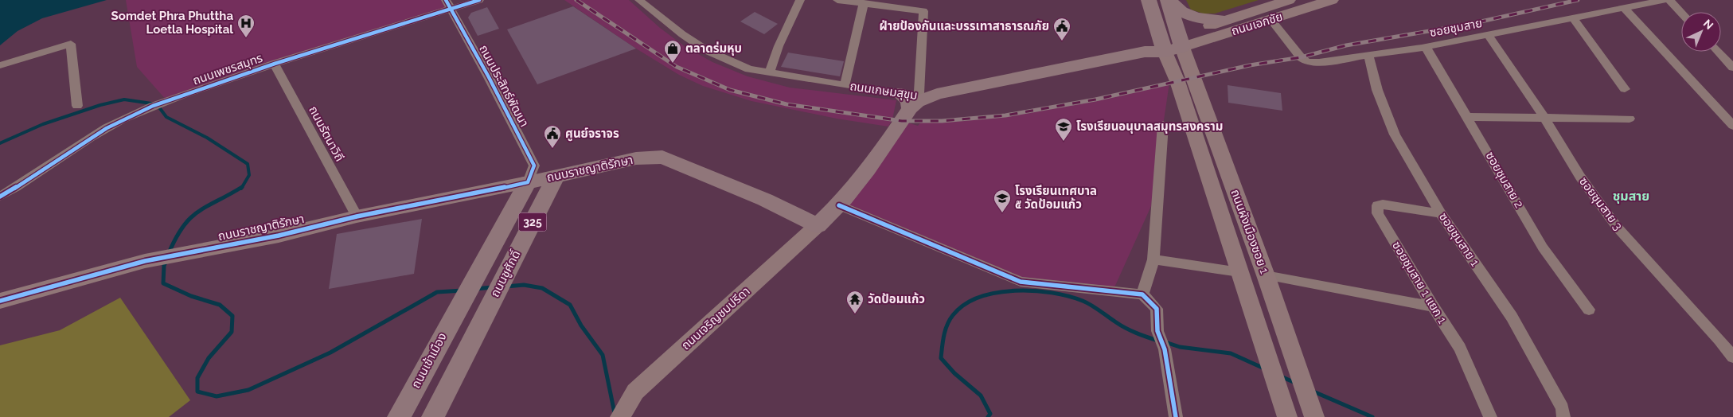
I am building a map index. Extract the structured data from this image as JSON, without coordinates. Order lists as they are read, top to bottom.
{
  "streets": {
    "main road": [
      "ถนนเอกชัย",
      "ถนนเกษมสุขุม",
      "ถนนราชญาติรักษา",
      "325",
      "ถนนผังเมืองซอย 1",
      "ถนนชูศักดิ์",
      "ถนนเจริญชมปรีดา",
      "ถนนเข้าเมือง"
    ],
    "street": [
      "ซอยชุมสาย",
      "ถนนเพชรสมุทร",
      "ถนนประสิทธ์พัฒนา",
      "ถนนรัตนาวิถี",
      "ซอยชุมสาย 2",
      "ซอยชุมสาย 3",
      "ซอยชุมสาย 1",
      "ซอยชุมสาย 1 แยก 1"
    ]
  },
  "crossings": [
    ["ถนนเอกชัย", "ซอยชุมสาย"],
    ["ถนนเอกชัย", "ถนนเกษมสุขุม"],
    ["ถนนเอกชัย", "ถนนผังเมืองซอย 1"],
    ["ซอยชุมสาย", "ซอยชุมสาย 2"],
    ["ซอยชุมสาย", "ซอยชุมสาย 3"],
    ["ซอยชุมสาย", "ซอยชุมสาย 1"],
    ["ถนนเพชรสมุทร", "ถนนประสิทธ์พัฒนา"],
    ["ถนนเพชรสมุทร", "ถนนรัตนาวิถี"],
    ["ถนนประสิทธ์พัฒนา", "ถนนราชญาติรักษา"],
    ["ถนนประสิทธ์พัฒนา", "ถนนชูศักดิ์"],
    ["ถนนเกษมสุขุม", "ถนนผังเมืองซอย 1"],
    ["ถนนรัตนาวิถี", "ถนนราชญาติรักษา"],
    ["ถนนราชญาติรักษา", "ถนนชูศักดิ์"],
    ["ถนนราชญาติรักษา", "ถนนเจริญชมปรีดา"],
    ["ซอยชุมสาย 1", "ซอยชุมสาย 1 แยก 1"],
    ["ถนนชูศักดิ์", "ถนนเข้าเมือง"]
  ],
  "districts": ["ชุมสาย"],
  "places": {
    "hospital": ["Somdet Phra Phuttha Loetla Hospital"],
    "public building": ["ฝ่ายป้องกันและบรรเทาสาธารณภัย", "ศูนย์จราจร"],
    "shop": ["ตลาดร่มหุบ"],
    "school or university": ["โรงเรียนอนุบาลสมุทรสงคราม", "โรงเรียนเทศบาล ๕ วัดป้อมแก้ว"],
    "temple": ["วัดป้อมแก้ว"]
  },
  "north": "top right"
}
